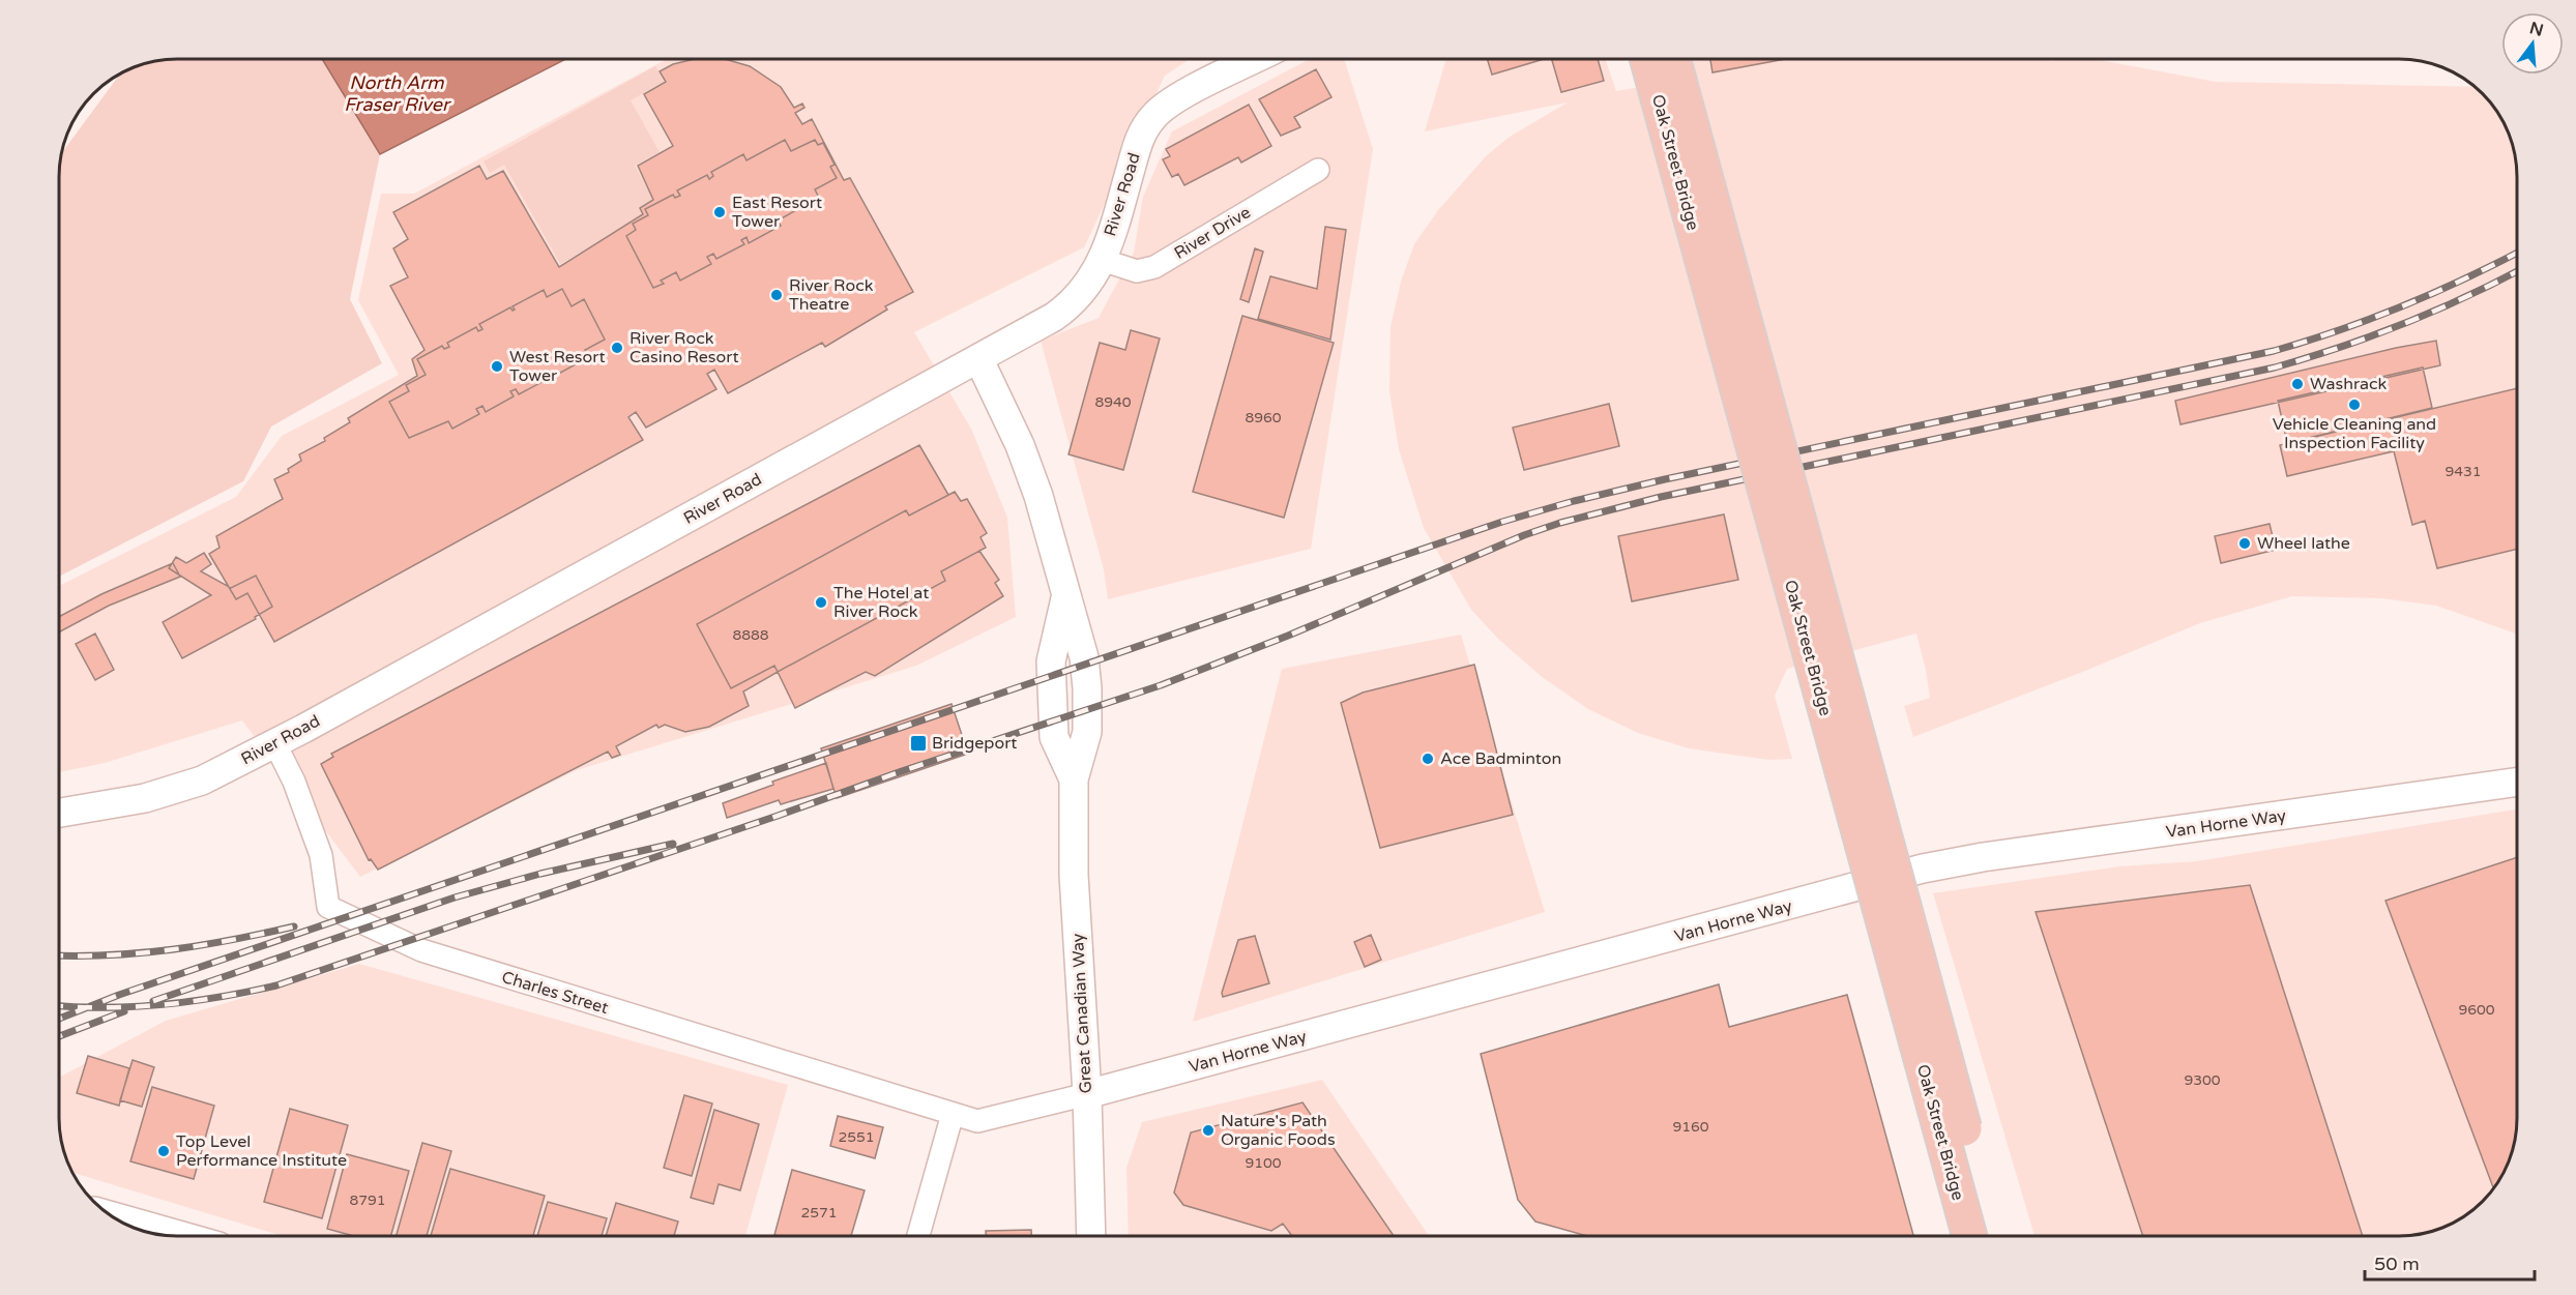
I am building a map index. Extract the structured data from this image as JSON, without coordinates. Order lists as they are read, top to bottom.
{
  "streets": {
    "highway": ["Oak Street Bridge"],
    "street": [
      "River Road",
      "River Drive",
      "Van Horne Way",
      "Charles Street",
      "Great Canadian Way"
    ]
  },
  "crossings": [
    ["River Road", "River Drive"],
    ["River Road", "Charles Street"],
    ["River Road", "Great Canadian Way"],
    ["Van Horne Way", "Charles Street"],
    ["Van Horne Way", "Great Canadian Way"]
  ],
  "water": ["North Arm Fraser River"],
  "places": {
    "other": [
      "East Resort Tower",
      "River Rock Theatre",
      "River Rock Casino Resort",
      "West Resort Tower",
      "Washrack",
      "Vehicle Cleaning and Inspection Facility",
      "Wheel lathe",
      "The Hotel at River Rock",
      "Ace Badminton",
      "Nature's Path Organic Foods",
      "Top Level Performance Institute"
    ],
    "transit": ["Bridgeport"]
  },
  "house_numbers": [
    "8940",
    "8960",
    "9431",
    "8888",
    "9600",
    "9300",
    "9160",
    "2551",
    "9100",
    "8791",
    "2571"
  ],
  "scale_bar": "50 m",
  "north": "top"
}
